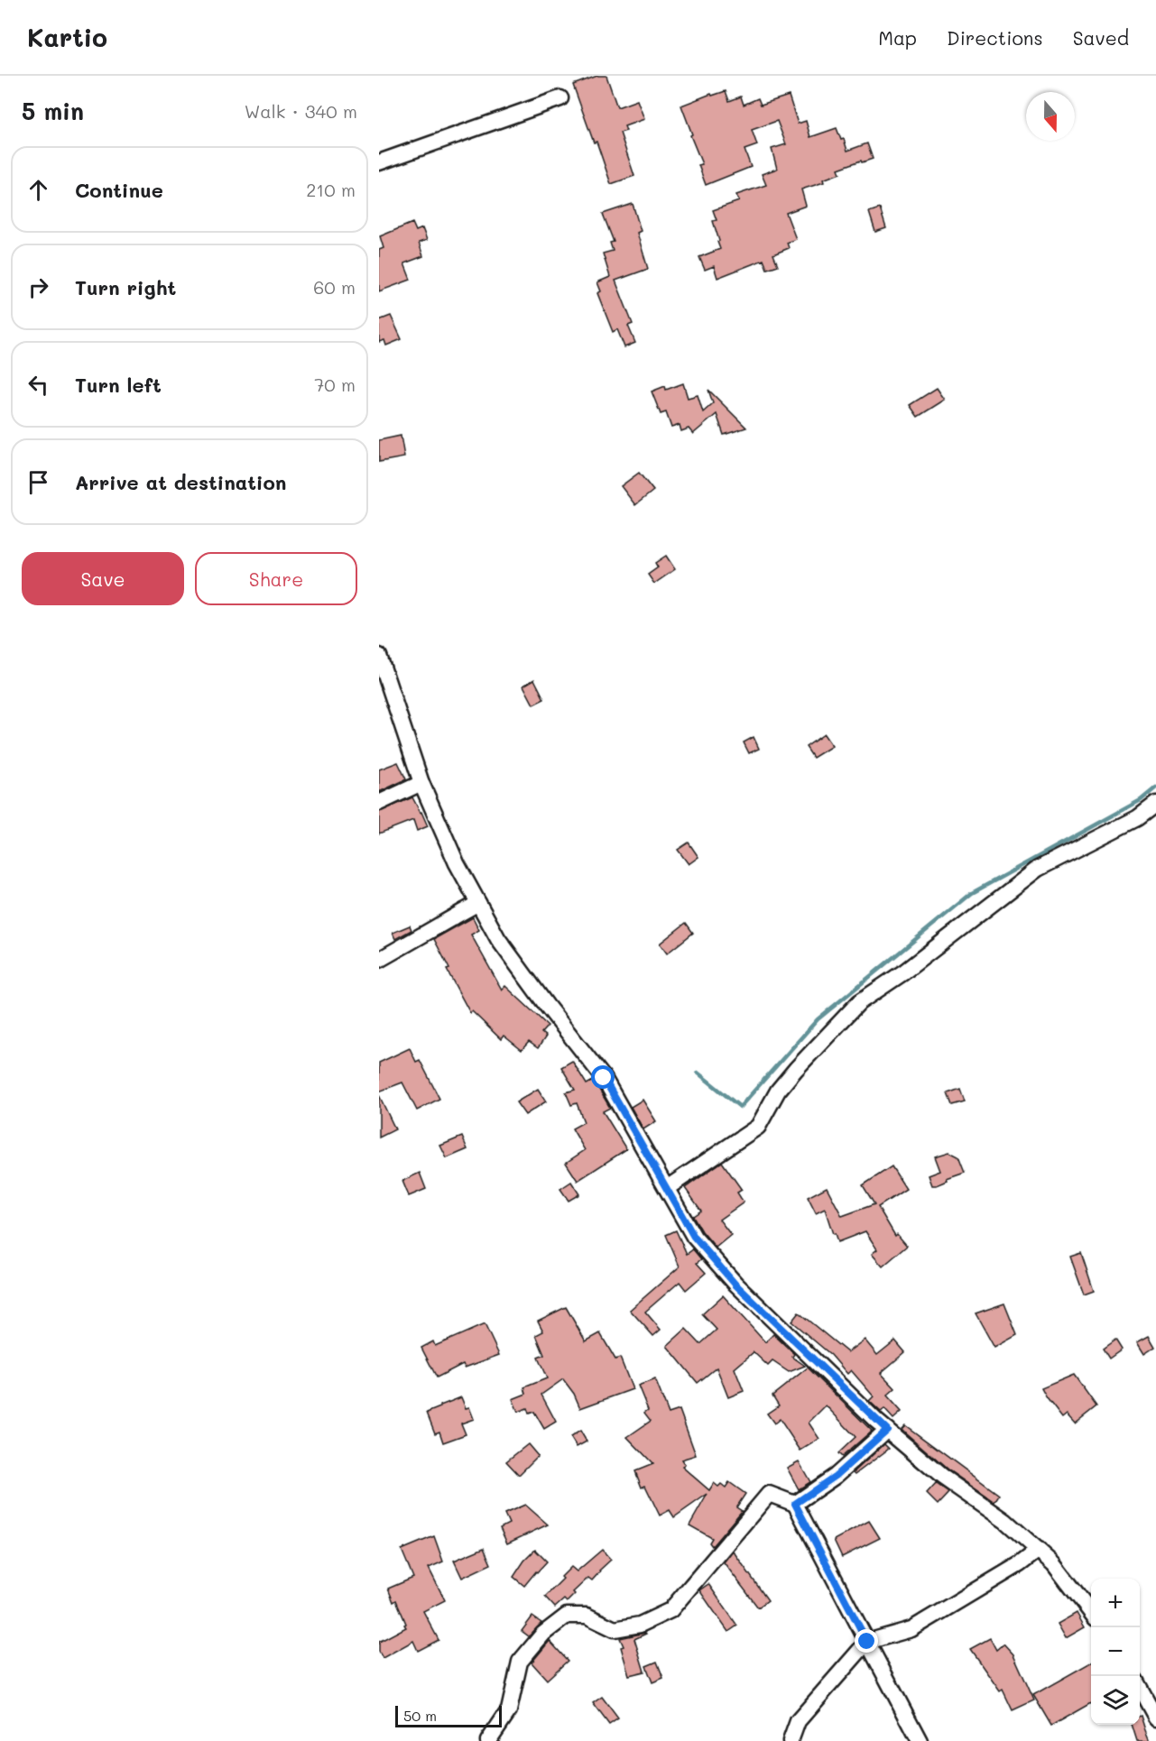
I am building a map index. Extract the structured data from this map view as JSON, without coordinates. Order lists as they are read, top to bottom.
{
  "scale_bar": "50 m",
  "north": "bottom",
  "page": {
    "header": "Kartio",
    "nav": ["Map", "Directions", "Saved"],
    "heading": ["5 min", "Walk · 340 m"],
    "list": [
      ["Continue", "210 m"],
      ["Turn right", "60 m"],
      ["Turn left", "70 m"],
      "Arrive at destination"
    ],
    "buttons": ["Save", "Share"],
    "map_buttons": ["+", "−"],
    "scale": "50 m"
  }
}
